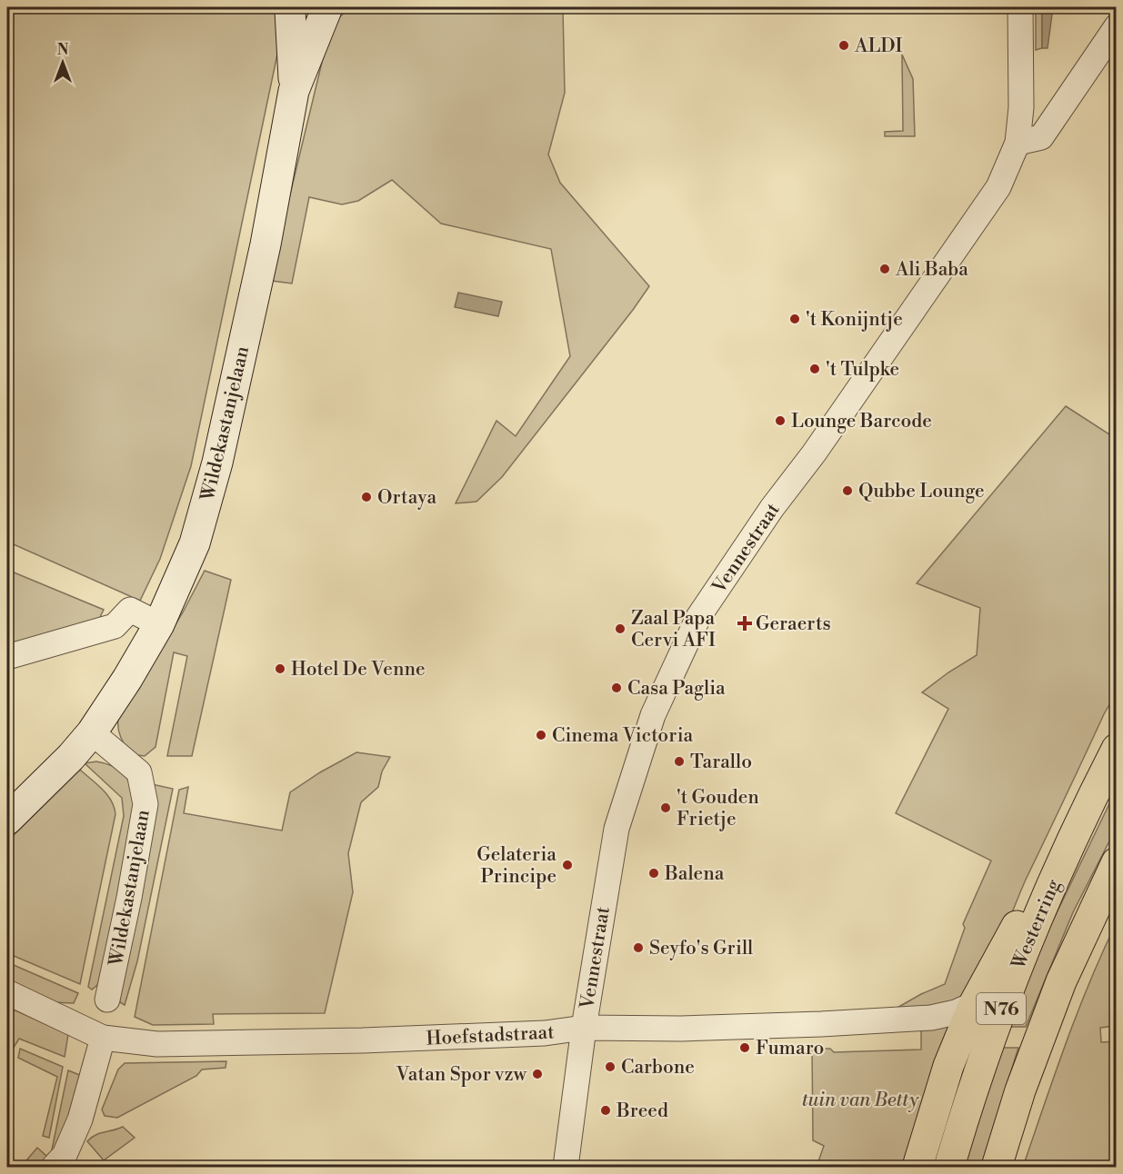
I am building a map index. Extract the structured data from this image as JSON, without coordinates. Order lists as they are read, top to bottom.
{
  "streets": {
    "highway": ["Westerring", "N76"],
    "street": ["Wildekastanjelaan", "Vennestraat", "Hoefstadstraat"]
  },
  "crossings": [
    ["Vennestraat", "Hoefstadstraat"]
  ],
  "parks": ["tuin van Betty"],
  "places": {
    "other": [
      "ALDI",
      "Ali Baba",
      "'t Konijntje",
      "'t Tulpke",
      "Lounge Barcode",
      "Qubbe Lounge",
      "Ortaya",
      "Zaal Papa Cervi AFI",
      "Hotel De Venne",
      "Casa Paglia",
      "Cinema Victoria",
      "Tarallo",
      "'t Gouden Frietje",
      "Gelateria Principe",
      "Balena",
      "Seyfo's Grill",
      "Fumaro",
      "Carbone",
      "Vatan Spor vzw",
      "Breed"
    ],
    "health": ["Geraerts"]
  },
  "north": "top"
}
